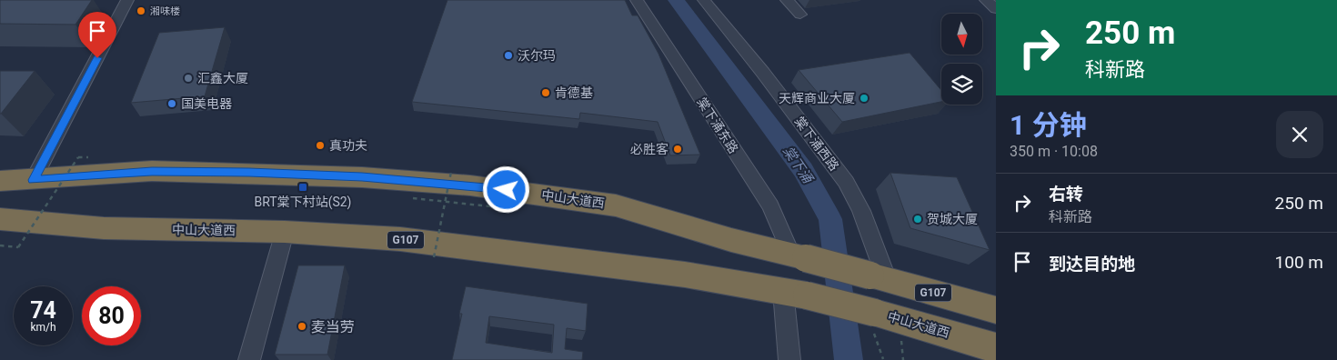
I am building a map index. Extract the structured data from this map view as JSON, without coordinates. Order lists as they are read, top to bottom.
{
  "streets": {
    "highway": ["中山大道西", "G107"],
    "street": ["棠下涌东路", "棠下涌西路"]
  },
  "crossings": [
    ["棠下涌东路", "中山大道西"],
    ["棠下涌西路", "中山大道西"]
  ],
  "water": ["棠下涌"],
  "places": {
    "other": [
      "湘味楼",
      "沃尔玛",
      "汇鑫大厦",
      "肯德基",
      "天辉商业大厦",
      "国美电器",
      "真功夫",
      "必胜客",
      "贺城大厦",
      "麦当劳"
    ],
    "transit": ["BRT棠下村站(S2)"]
  },
  "north": "bottom",
  "page": {
    "turn": ["250 m", "科新路"],
    "heading": ["1 分钟", "350 m · 10:08"],
    "list": [
      {
        "name": "右转",
        "note": "科新路",
        "value": "250 m"
      },
      {
        "name": "到达目的地",
        "value": "100 m"
      }
    ],
    "speed": "74 km/h",
    "limit": "80"
  }
}
